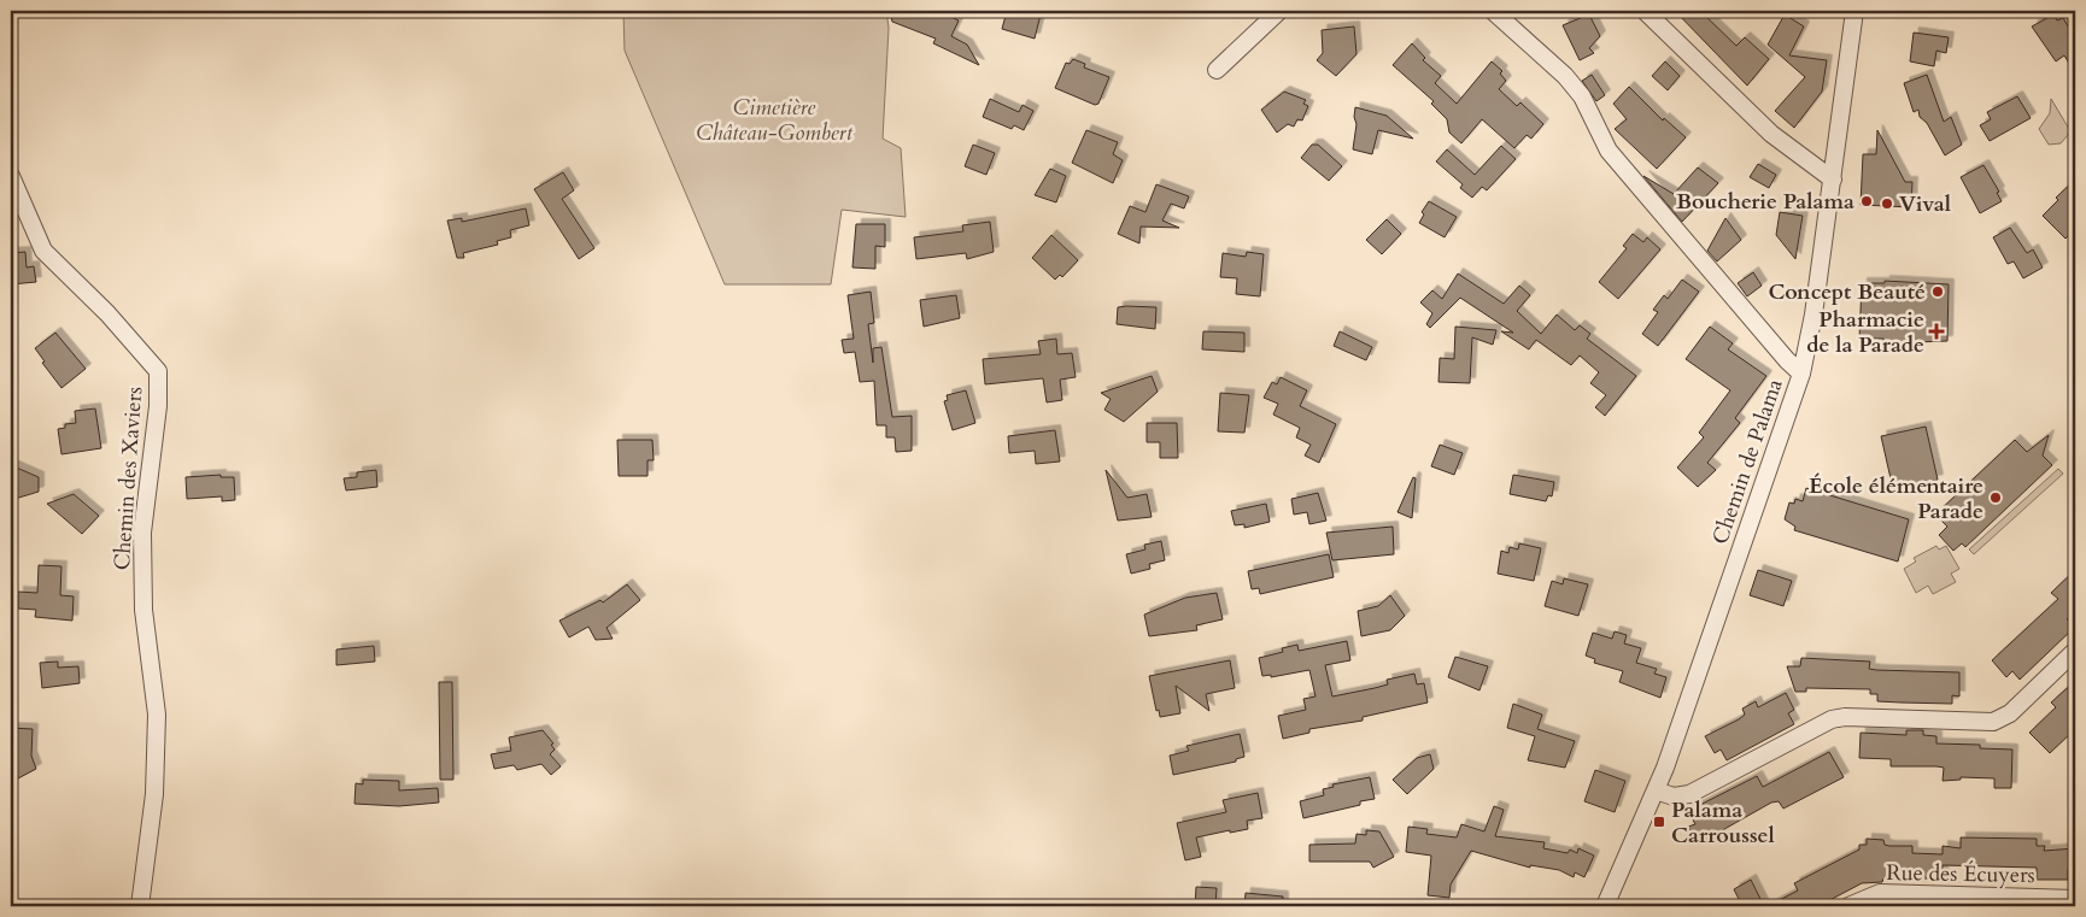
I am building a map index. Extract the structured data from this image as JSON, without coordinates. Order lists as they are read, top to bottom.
{
  "streets": {
    "street": ["Chemin de Palama", "Chemin des Xaviers", "Rue des Écuyers"]
  },
  "parks": ["Cimetière Château-Gombert"],
  "places": {
    "other": [
      "Boucherie Palama",
      "Vival",
      "Concept Beauté",
      "École élémentaire Parade"
    ],
    "health": ["Pharmacie de la Parade"],
    "transit": ["Palama Carroussel"]
  }
}
